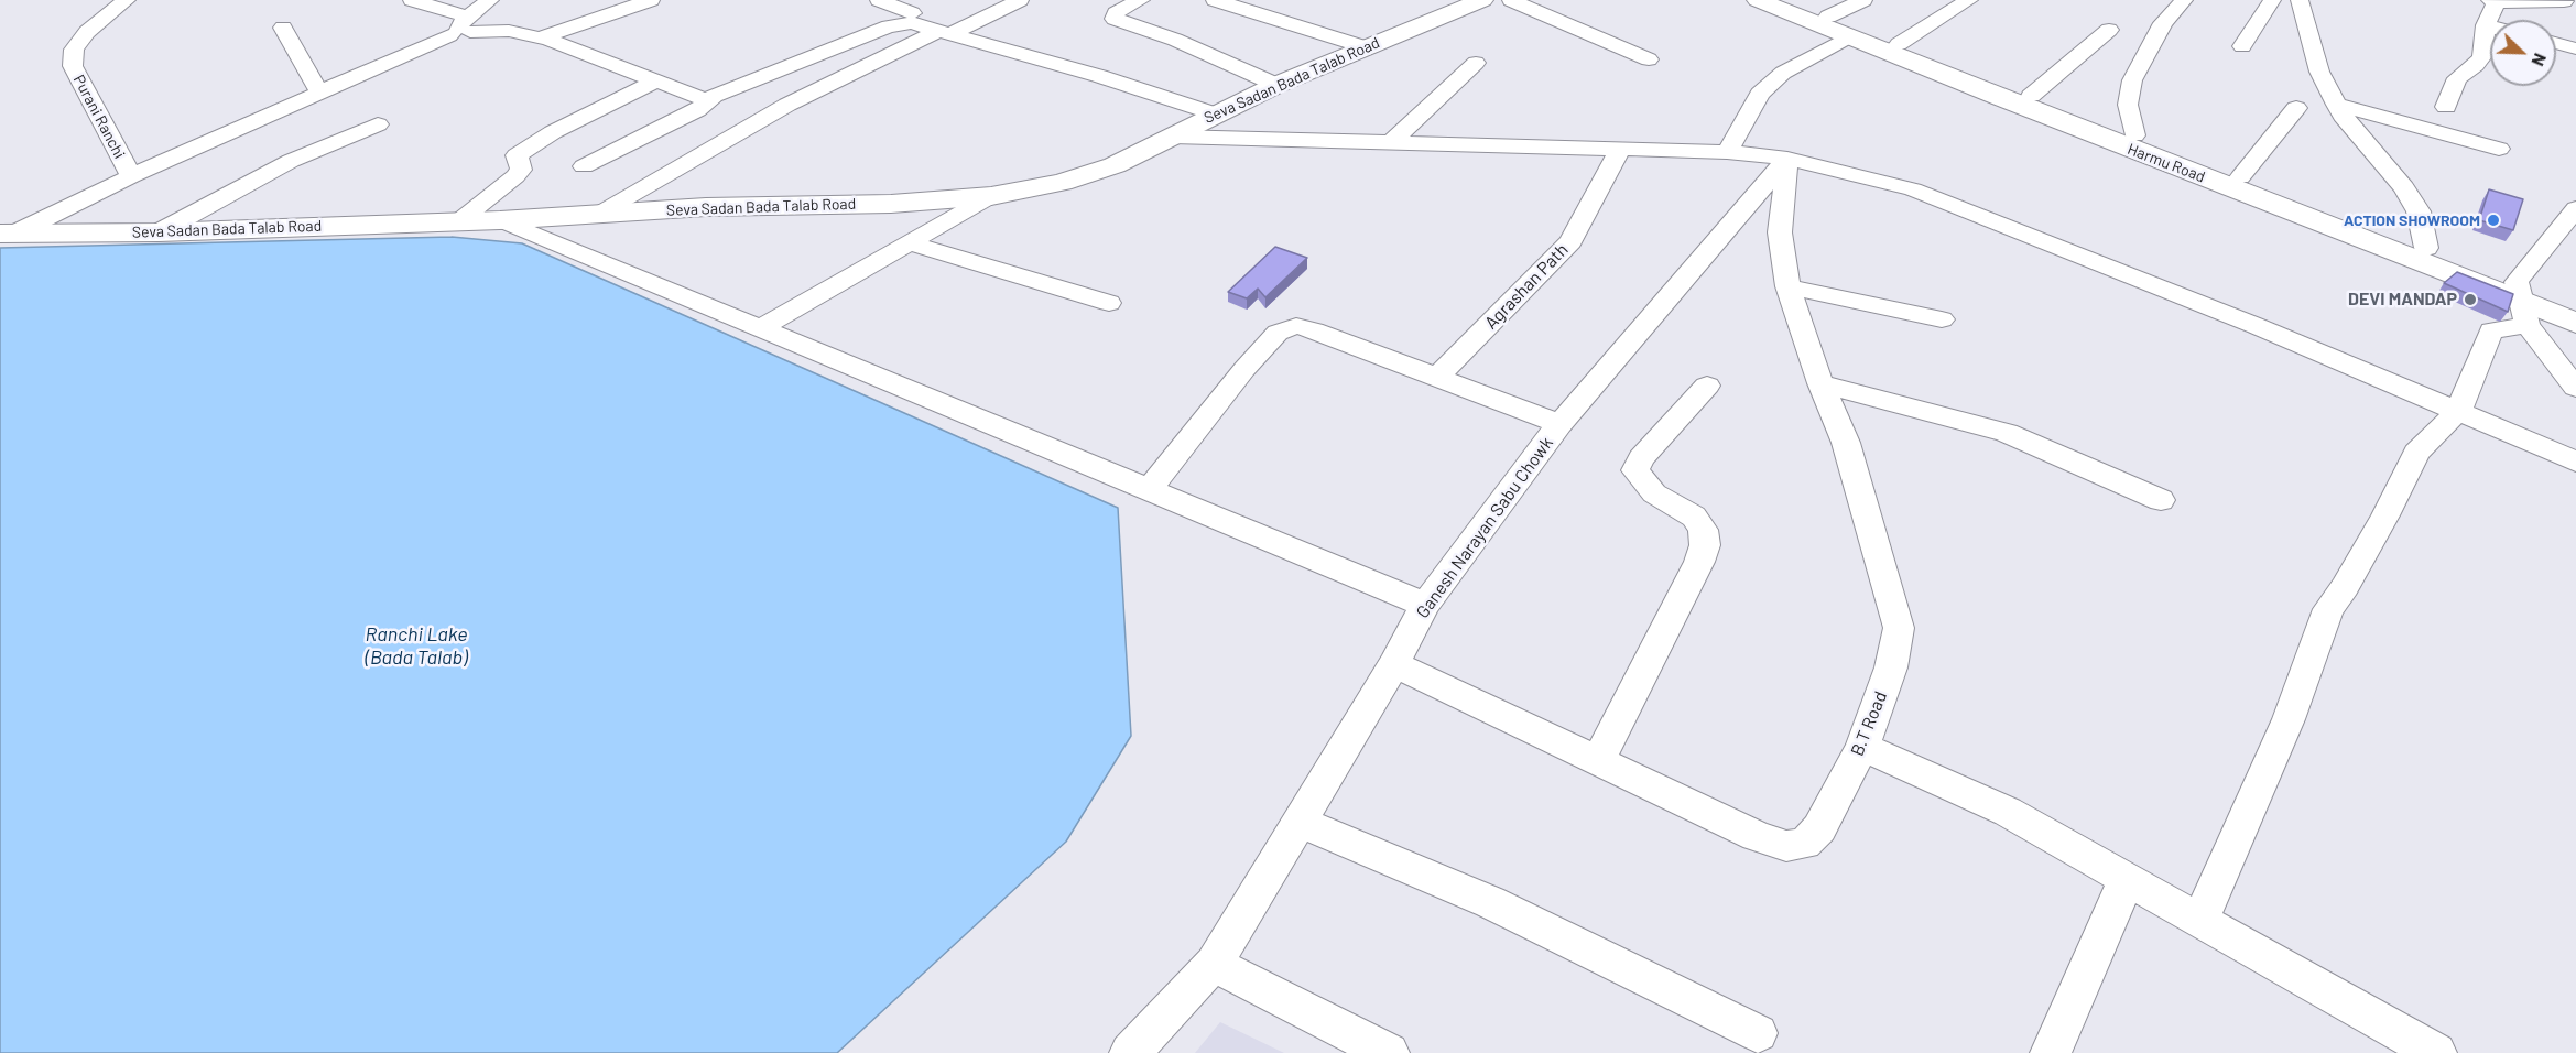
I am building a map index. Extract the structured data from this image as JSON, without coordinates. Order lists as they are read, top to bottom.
{
  "streets": {
    "main road": ["Seva Sadan Bada Talab Road", "Harmu Road"],
    "street": [
      "Purani Ranchi",
      "Agrashan Path",
      "Ganesh Narayan Sabu Chowk",
      "B.T Road"
    ]
  },
  "crossings": [
    ["Ganesh Narayan Sabu Chowk", "B.T Road"]
  ],
  "water": ["Ranchi Lake (Bada Talab)"],
  "places": ["ACTION SHOWROOM", "DEVI MANDAP"],
  "north": "bottom right"
}
